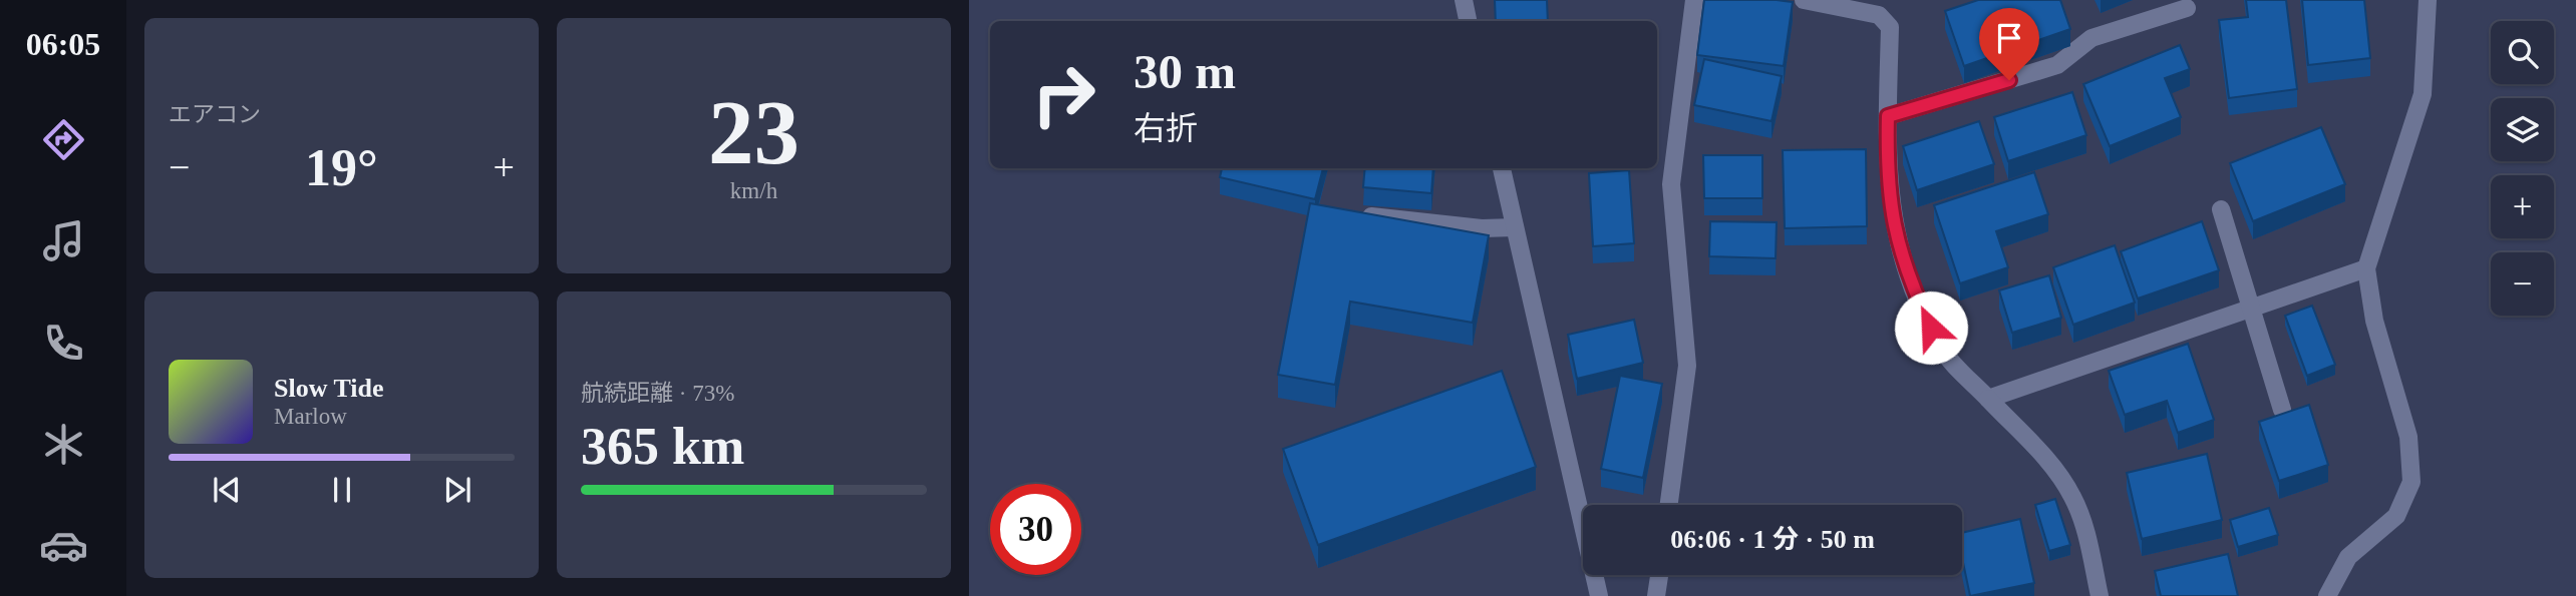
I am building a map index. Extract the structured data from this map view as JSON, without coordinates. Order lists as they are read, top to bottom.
{
  "page": {
    "tabs": "06:05",
    "tile": [
      "エアコン",
      ["23", "km/h"],
      ["航続距離 · 73%", "365 km"]
    ],
    "map_buttons": ["+", "−"],
    "turn": ["30 m", "右折"],
    "heat": ["−", "19°", "+"],
    "song": ["Slow Tide", "Marlow"],
    "limit": "30",
    "trip": "06:06 · 1 分 · 50 m"
  }
}
